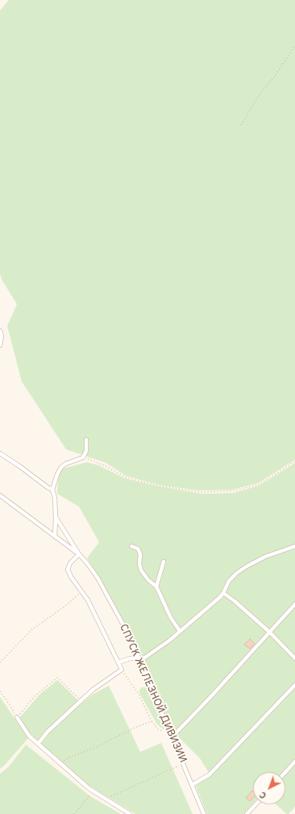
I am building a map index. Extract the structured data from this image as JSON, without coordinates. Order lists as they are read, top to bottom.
{
  "streets": {
    "lane": ["СПУСК ЖЕЛЕЗНОЙ ДИВИЗИИ"]
  },
  "north": "bottom left"
}
